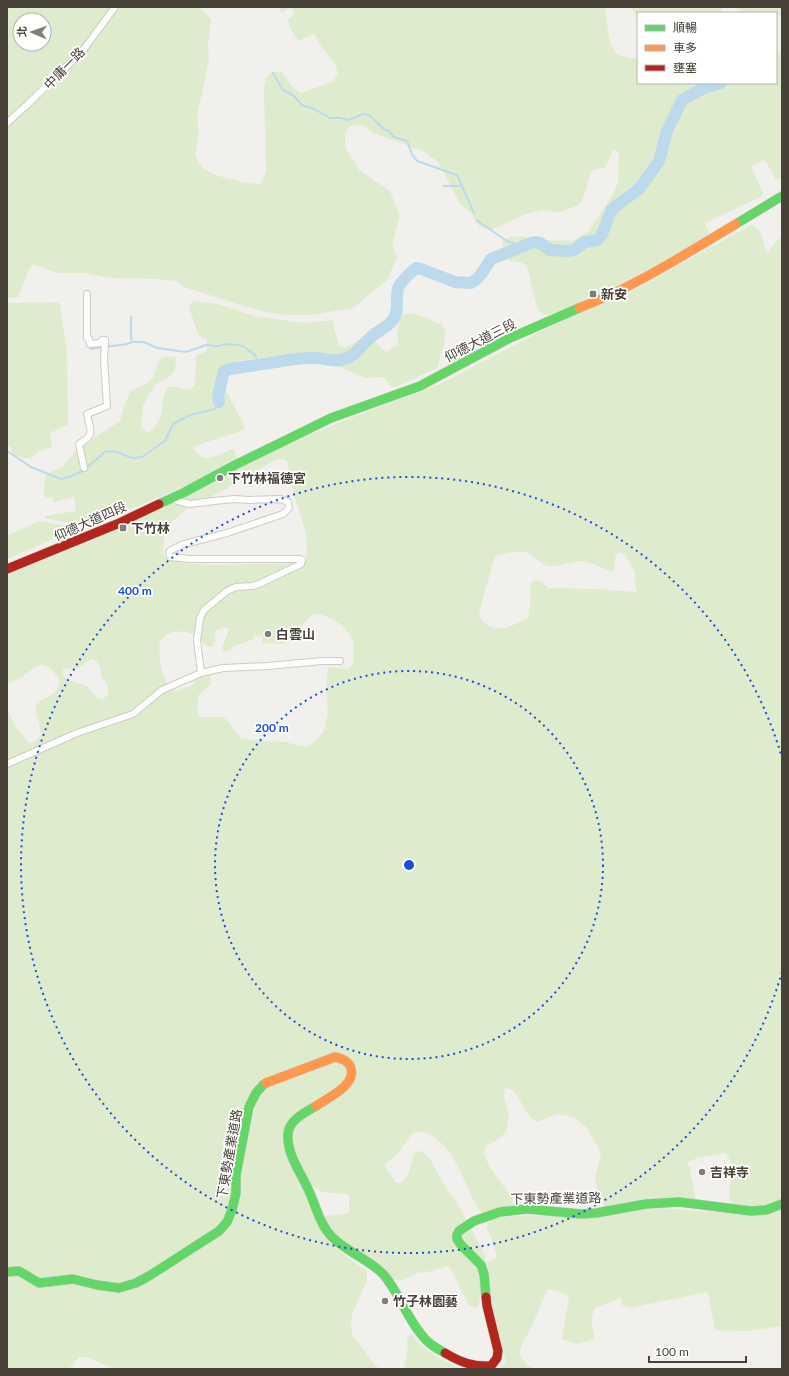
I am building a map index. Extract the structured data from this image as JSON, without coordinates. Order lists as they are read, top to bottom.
{
  "streets": {
    "street": [
      "中庸一路",
      "仰德大道三段",
      "仰德大道四段",
      "下東勢產業道路"
    ]
  },
  "crossings": [
    ["仰德大道三段", "仰德大道四段"]
  ],
  "places": {
    "transit": ["新安", "下竹林"],
    "other": [
      "下竹林福德宮",
      "白雲山",
      "吉祥寺",
      "竹子林園藝"
    ]
  },
  "legend": ["順暢", "車多", "壅塞"],
  "scale_bar": "100 m",
  "north": "left",
  "rings": ["400 m", "200 m"]
}
